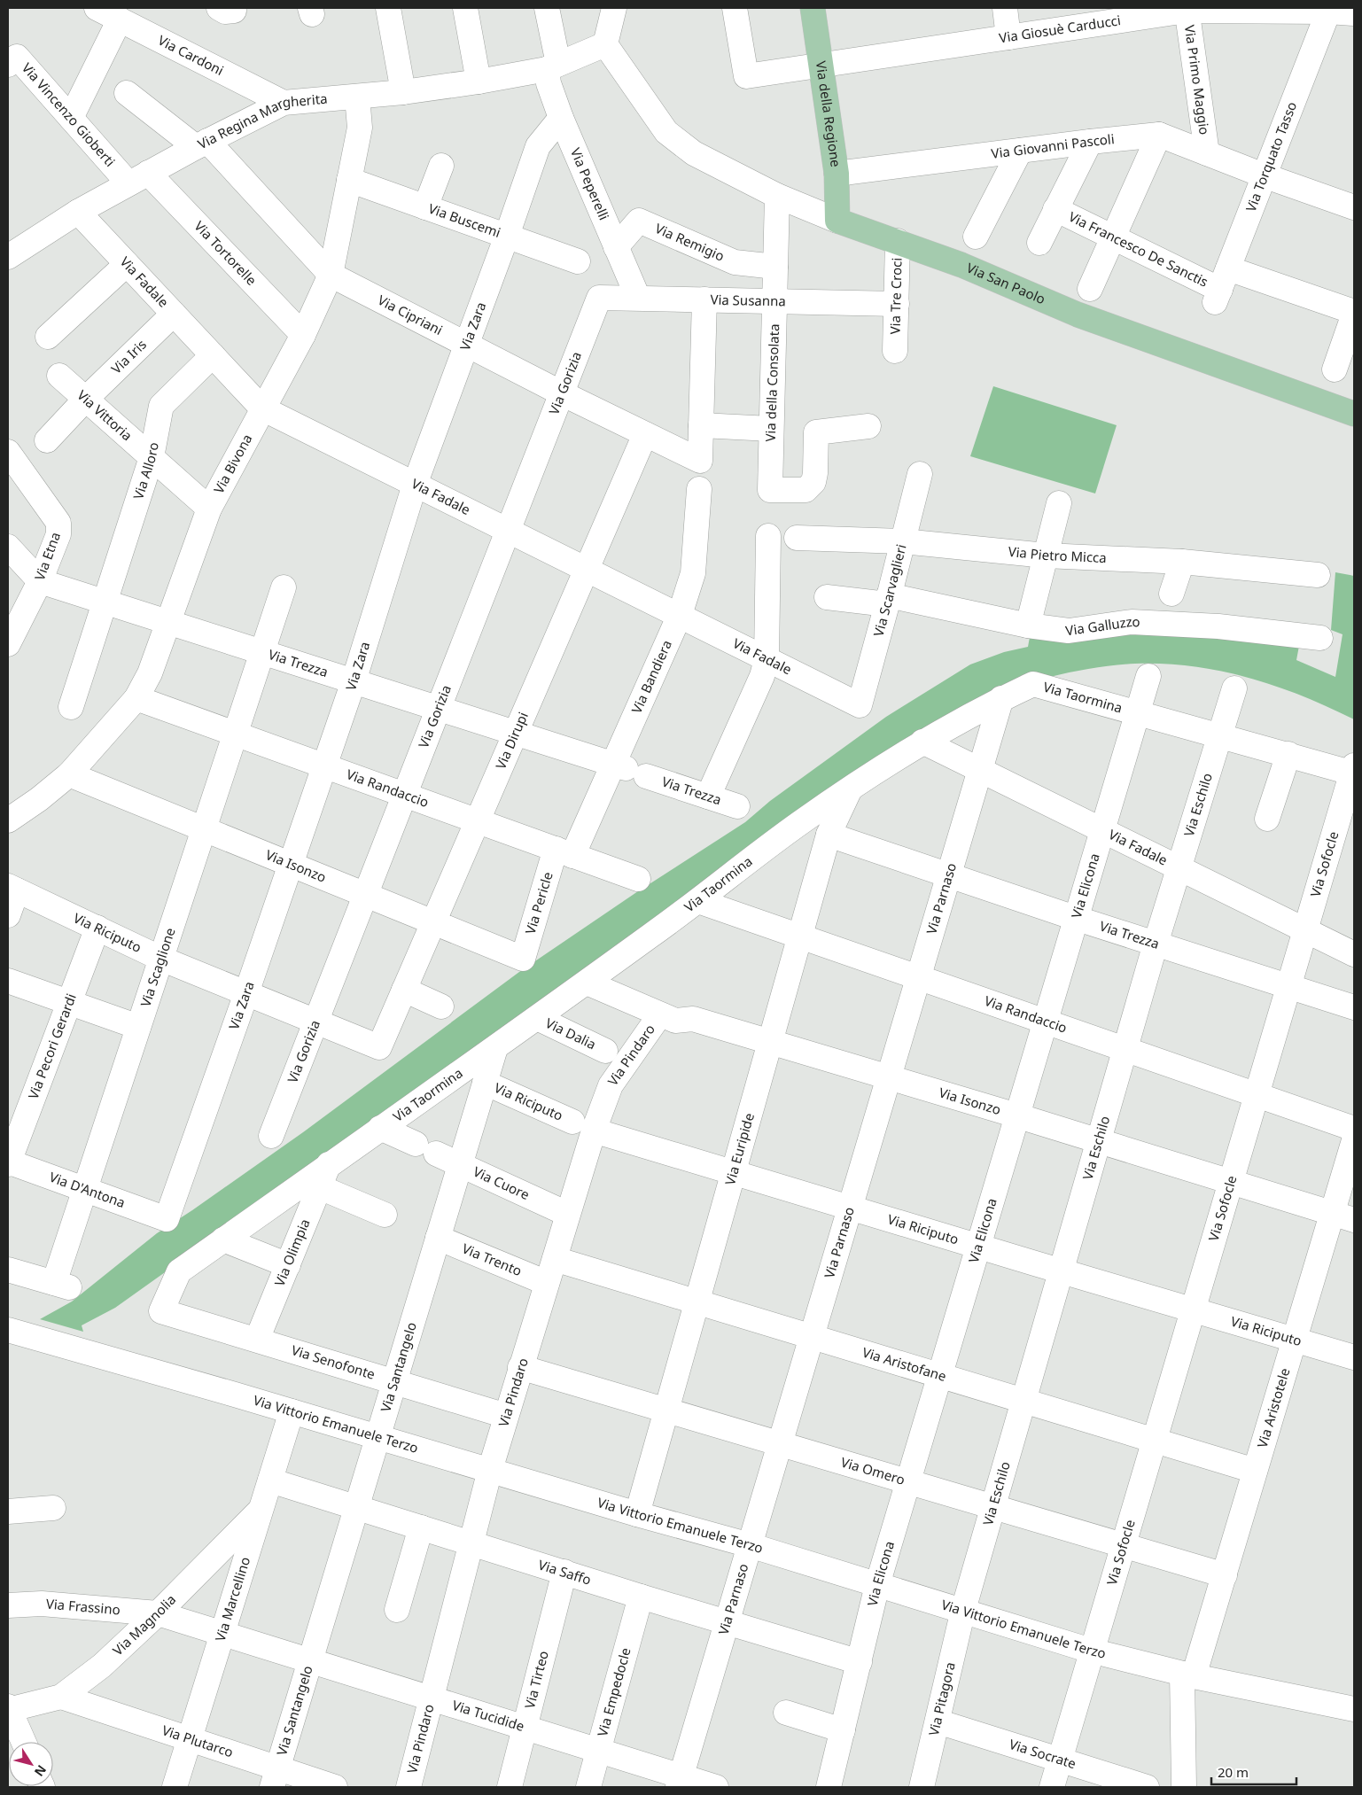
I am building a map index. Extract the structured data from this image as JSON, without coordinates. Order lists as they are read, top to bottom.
{
  "streets": {
    "main road": ["Via della Regione", "Via San Paolo"],
    "street": [
      "Via Giosuè Carducci",
      "Via Cardoni",
      "Via Primo Maggio",
      "Via Vincenzo Gioberti",
      "Via Regina Margherita",
      "Via Giovanni Pascoli",
      "Via Torquato Tasso",
      "Via Peperelli",
      "Via Buscemi",
      "Via Remigio",
      "Via Francesco De Sanctis",
      "Via Tortorelle",
      "Via Fadale",
      "Via Tre Croci",
      "Via Susanna",
      "Via Cipriani",
      "Via Zara",
      "Via Iris",
      "Via Gorizia",
      "Via della Consolata",
      "Via Vittoria",
      "Via Bivona",
      "Via Alloro",
      "Via Pietro Micca",
      "Via Etna",
      "Via Scarvaglieri",
      "Via Galluzzo",
      "Via Trezza",
      "Via Bandiera",
      "Via Taormina",
      "Via Dirupi",
      "Via Randaccio",
      "Via Eschilo",
      "Via Sofocle",
      "Via Isonzo",
      "Via Elicona",
      "Via Parnaso",
      "Via Pericle",
      "Via Riciputo",
      "Via Scaglione",
      "Via Dalia",
      "Via Pecori Gerardi",
      "Via Pindaro",
      "Via Euripide",
      "Via Cuore",
      "Via D'Antona",
      "Via Olimpia",
      "Via Trento",
      "Via Senofonte",
      "Via Aristofane",
      "Via Santangelo",
      "Via Aristotele",
      "Via Vittorio Emanuele Terzo",
      "Via Omero",
      "Via Saffo",
      "Via Marcellino",
      "Via Frassino",
      "Via Magnolia",
      "Via Tirteo",
      "Via Empedocle",
      "Via Pitagora",
      "Via Tucidide",
      "Via Plutarco",
      "Via Socrate"
    ]
  },
  "crossings": [
    ["Via Giosuè Carducci", "Via Primo Maggio"],
    ["Via Giosuè Carducci", "Via della Regione"],
    ["Via Giosuè Carducci", "Via Torquato Tasso"],
    ["Via Cardoni", "Via Regina Margherita"],
    ["Via Primo Maggio", "Via Giovanni Pascoli"],
    ["Via della Regione", "Via Giovanni Pascoli"],
    ["Via della Regione", "Via San Paolo"],
    ["Via Vincenzo Gioberti", "Via Regina Margherita"],
    ["Via Vincenzo Gioberti", "Via Tortorelle"],
    ["Via Regina Margherita", "Via Peperelli"],
    ["Via Regina Margherita", "Via Tortorelle"],
    ["Via Regina Margherita", "Via Fadale"],
    ["Via Regina Margherita", "Via San Paolo"],
    ["Via Regina Margherita", "Via Cipriani"],
    ["Via Regina Margherita", "Via Bivona"],
    ["Via Giovanni Pascoli", "Via Torquato Tasso"],
    ["Via Torquato Tasso", "Via Francesco De Sanctis"],
    ["Via Peperelli", "Via Remigio"],
    ["Via Peperelli", "Via Susanna"],
    ["Via Peperelli", "Via Zara"],
    ["Via Buscemi", "Via Zara"],
    ["Via Buscemi", "Via Bivona"],
    ["Via Remigio", "Via della Consolata"],
    ["Via Tortorelle", "Via Bivona"],
    ["Via Fadale", "Via Zara"],
    ["Via Fadale", "Via Iris"],
    ["Via Fadale", "Via Gorizia"],
    ["Via Fadale", "Via Bivona"],
    ["Via Fadale", "Via Alloro"],
    ["Via Fadale", "Via Scarvaglieri"],
    ["Via Fadale", "Via Bandiera"],
    ["Via Fadale", "Via Taormina"],
    ["Via Fadale", "Via Dirupi"],
    ["Via Fadale", "Via Eschilo"],
    ["Via Fadale", "Via Sofocle"],
    ["Via Fadale", "Via Elicona"],
    ["Via Fadale", "Via Parnaso"],
    ["Via San Paolo", "Via Tre Croci"],
    ["Via San Paolo", "Via della Consolata"],
    ["Via Tre Croci", "Via Susanna"],
    ["Via Susanna", "Via Gorizia"],
    ["Via Susanna", "Via della Consolata"],
    ["Via Cipriani", "Via Zara"],
    ["Via Cipriani", "Via Gorizia"],
    ["Via Cipriani", "Via Bivona"],
    ["Via Cipriani", "Via Dirupi"],
    ["Via Zara", "Via Trezza"],
    ["Via Zara", "Via Randaccio"],
    ["Via Zara", "Via Isonzo"],
    ["Via Zara", "Via Riciputo"],
    ["Via Zara", "Via D'Antona"],
    ["Via Iris", "Via Vittoria"],
    ["Via Gorizia", "Via Trezza"],
    ["Via Gorizia", "Via Randaccio"],
    ["Via Gorizia", "Via Isonzo"],
    ["Via Gorizia", "Via Riciputo"],
    ["Via Vittoria", "Via Bivona"],
    ["Via Vittoria", "Via Alloro"],
    ["Via Bivona", "Via Trezza"],
    ["Via Bivona", "Via Randaccio"],
    ["Via Bivona", "Via Isonzo"],
    ["Via Alloro", "Via Trezza"],
    ["Via Pietro Micca", "Via Scarvaglieri"],
    ["Via Etna", "Via Trezza"],
    ["Via Scarvaglieri", "Via Galluzzo"],
    ["Via Trezza", "Via Bandiera"],
    ["Via Trezza", "Via Dirupi"],
    ["Via Trezza", "Via Eschilo"],
    ["Via Trezza", "Via Sofocle"],
    ["Via Trezza", "Via Elicona"],
    ["Via Trezza", "Via Parnaso"],
    ["Via Trezza", "Via Scaglione"],
    ["Via Trezza", "Via Euripide"],
    ["Via Bandiera", "Via Randaccio"],
    ["Via Bandiera", "Via Pericle"],
    ["Via Taormina", "Via Randaccio"],
    ["Via Taormina", "Via Eschilo"],
    ["Via Taormina", "Via Sofocle"],
    ["Via Taormina", "Via Isonzo"],
    ["Via Taormina", "Via Elicona"],
    ["Via Taormina", "Via Parnaso"],
    ["Via Taormina", "Via Dalia"],
    ["Via Taormina", "Via Euripide"],
    ["Via Taormina", "Via Cuore"],
    ["Via Taormina", "Via Olimpia"],
    ["Via Taormina", "Via Senofonte"],
    ["Via Taormina", "Via Santangelo"],
    ["Via Dirupi", "Via Randaccio"],
    ["Via Dirupi", "Via Isonzo"],
    ["Via Dirupi", "Via Riciputo"],
    ["Via Randaccio", "Via Eschilo"],
    ["Via Randaccio", "Via Sofocle"],
    ["Via Randaccio", "Via Elicona"],
    ["Via Randaccio", "Via Parnaso"],
    ["Via Randaccio", "Via Pericle"],
    ["Via Randaccio", "Via Scaglione"],
    ["Via Randaccio", "Via Euripide"],
    ["Via Eschilo", "Via Isonzo"],
    ["Via Eschilo", "Via Riciputo"],
    ["Via Eschilo", "Via Aristofane"],
    ["Via Eschilo", "Via Vittorio Emanuele Terzo"],
    ["Via Eschilo", "Via Omero"],
    ["Via Eschilo", "Via Pitagora"],
    ["Via Sofocle", "Via Isonzo"],
    ["Via Sofocle", "Via Riciputo"],
    ["Via Sofocle", "Via Aristofane"],
    ["Via Sofocle", "Via Vittorio Emanuele Terzo"],
    ["Via Sofocle", "Via Omero"],
    ["Via Sofocle", "Via Socrate"],
    ["Via Isonzo", "Via Elicona"],
    ["Via Isonzo", "Via Parnaso"],
    ["Via Isonzo", "Via Pericle"],
    ["Via Isonzo", "Via Scaglione"],
    ["Via Isonzo", "Via Pindaro"],
    ["Via Isonzo", "Via Euripide"],
    ["Via Isonzo", "Via Aristotele"],
    ["Via Elicona", "Via Riciputo"],
    ["Via Elicona", "Via Aristofane"],
    ["Via Elicona", "Via Vittorio Emanuele Terzo"],
    ["Via Elicona", "Via Omero"],
    ["Via Elicona", "Via Saffo"],
    ["Via Parnaso", "Via Riciputo"],
    ["Via Parnaso", "Via Aristofane"],
    ["Via Parnaso", "Via Vittorio Emanuele Terzo"],
    ["Via Parnaso", "Via Omero"],
    ["Via Parnaso", "Via Saffo"],
    ["Via Parnaso", "Via Tucidide"],
    ["Via Riciputo", "Via Scaglione"],
    ["Via Riciputo", "Via Pecori Gerardi"],
    ["Via Riciputo", "Via Pindaro"],
    ["Via Riciputo", "Via Euripide"],
    ["Via Riciputo", "Via Santangelo"],
    ["Via Riciputo", "Via Aristotele"],
    ["Via Scaglione", "Via D'Antona"],
    ["Via Pecori Gerardi", "Via D'Antona"],
    ["Via Pindaro", "Via Cuore"],
    ["Via Pindaro", "Via Trento"],
    ["Via Pindaro", "Via Senofonte"],
    ["Via Pindaro", "Via Aristofane"],
    ["Via Pindaro", "Via Vittorio Emanuele Terzo"],
    ["Via Pindaro", "Via Omero"],
    ["Via Pindaro", "Via Saffo"],
    ["Via Pindaro", "Via Tucidide"],
    ["Via Euripide", "Via Aristofane"],
    ["Via Euripide", "Via Vittorio Emanuele Terzo"],
    ["Via Euripide", "Via Omero"],
    ["Via Cuore", "Via Santangelo"],
    ["Via Olimpia", "Via Senofonte"],
    ["Via Trento", "Via Santangelo"],
    ["Via Senofonte", "Via Santangelo"],
    ["Via Aristofane", "Via Aristotele"],
    ["Via Santangelo", "Via Vittorio Emanuele Terzo"],
    ["Via Santangelo", "Via Saffo"],
    ["Via Santangelo", "Via Tucidide"],
    ["Via Santangelo", "Via Plutarco"],
    ["Via Aristotele", "Via Vittorio Emanuele Terzo"],
    ["Via Aristotele", "Via Omero"],
    ["Via Vittorio Emanuele Terzo", "Via Marcellino"],
    ["Via Vittorio Emanuele Terzo", "Via Pitagora"],
    ["Via Saffo", "Via Marcellino"],
    ["Via Saffo", "Via Tirteo"],
    ["Via Saffo", "Via Empedocle"],
    ["Via Marcellino", "Via Magnolia"],
    ["Via Marcellino", "Via Tucidide"],
    ["Via Marcellino", "Via Plutarco"],
    ["Via Frassino", "Via Magnolia"],
    ["Via Frassino", "Via Tucidide"],
    ["Via Magnolia", "Via Tucidide"],
    ["Via Magnolia", "Via Plutarco"],
    ["Via Tirteo", "Via Tucidide"],
    ["Via Empedocle", "Via Tucidide"],
    ["Via Pitagora", "Via Socrate"]
  ],
  "scale_bar": "20 m",
  "north": "bottom right"
}
